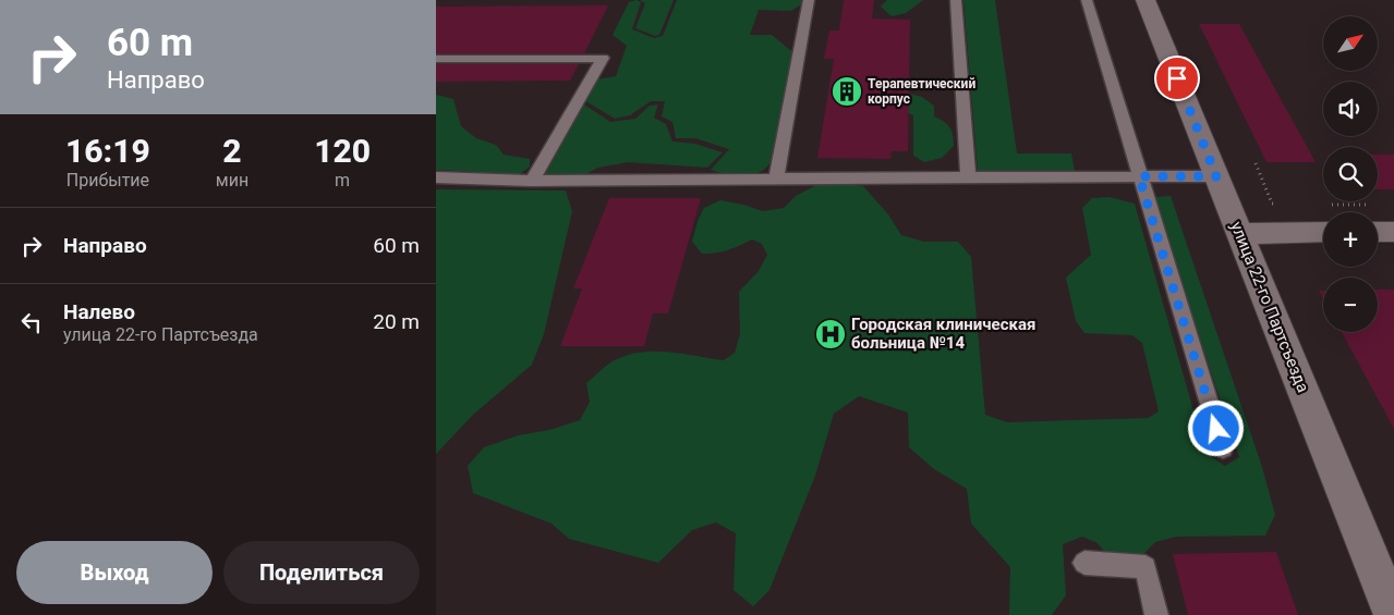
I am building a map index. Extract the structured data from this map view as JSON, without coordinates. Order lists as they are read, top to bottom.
{
  "streets": {
    "street": ["улица 22-го Партсъезда"]
  },
  "places": {
    "building": ["Терапевтический корпус"],
    "hospital": ["Городская клиническая больница №14"]
  },
  "north": "top right",
  "page": {
    "turn": ["60 m", "Направо"],
    "map_buttons": ["+", "−"],
    "eta": [
      "16:19",
      "Прибытие",
      "2",
      "мин",
      "120",
      "m"
    ],
    "list": [
      {
        "name": "Направо",
        "value": "60 m"
      },
      {
        "name": "Налево",
        "note": "улица 22-го Партсъезда",
        "value": "20 m"
      }
    ],
    "buttons": ["Выход", "Поделиться"]
  }
}
